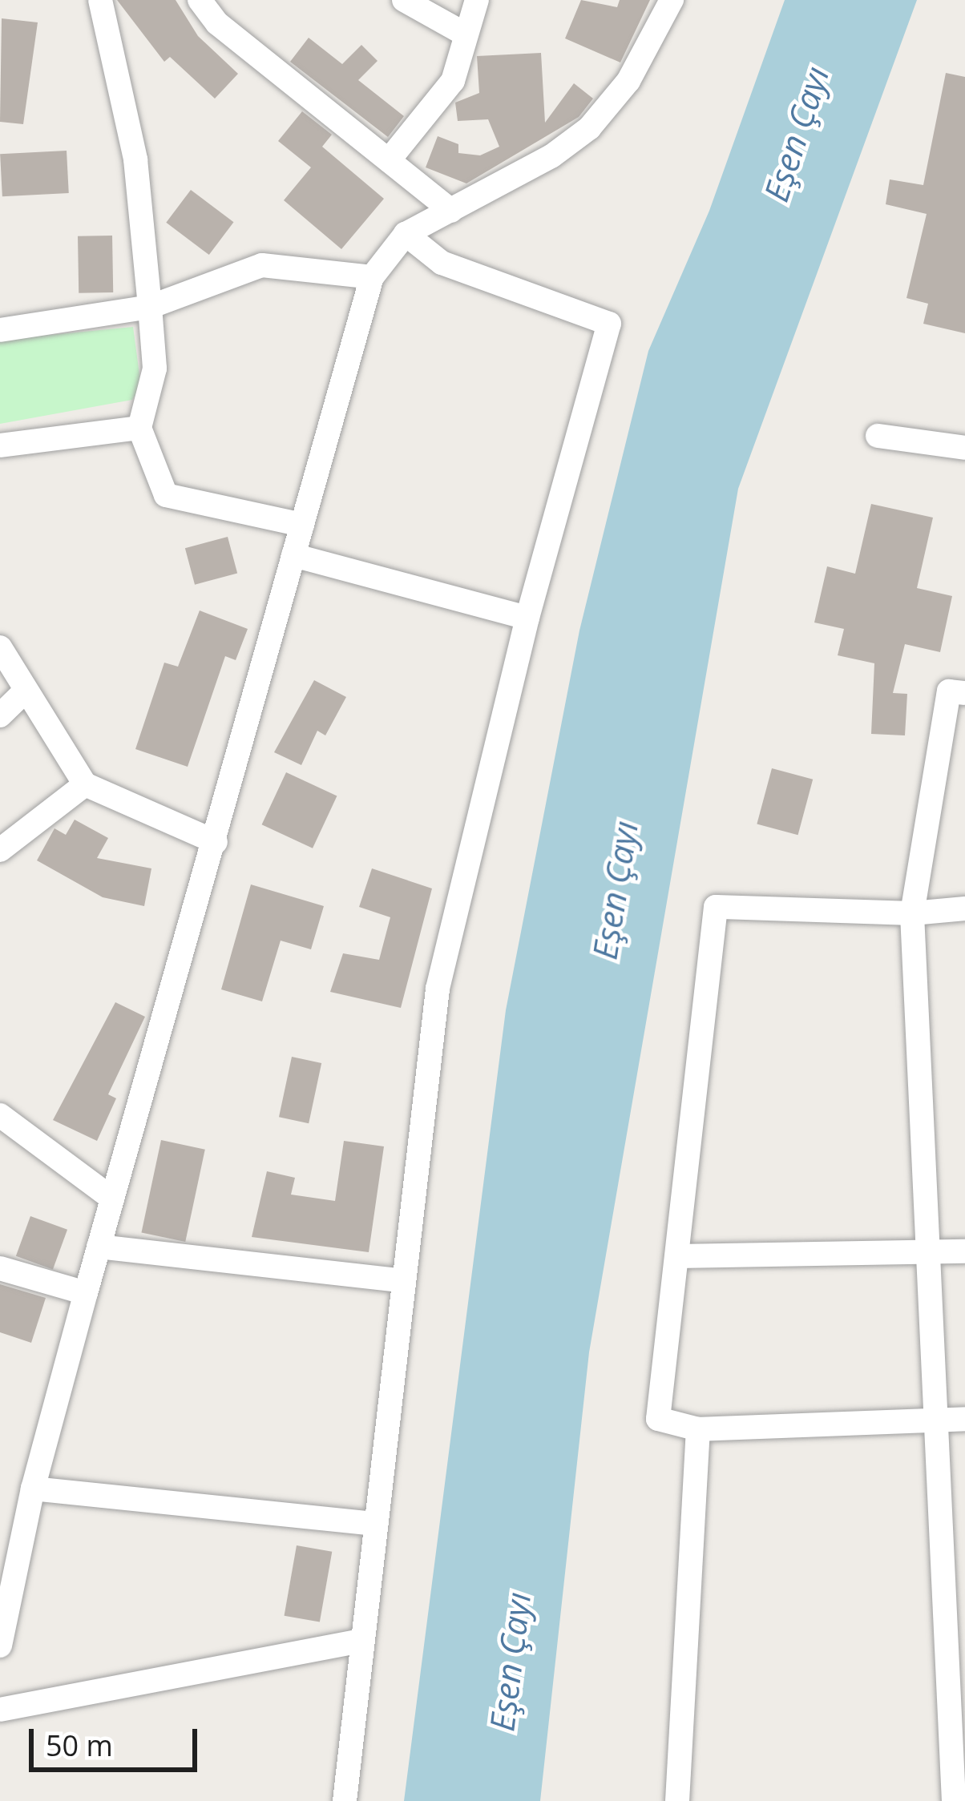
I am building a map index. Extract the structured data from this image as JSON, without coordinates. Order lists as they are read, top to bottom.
{
  "water": ["Eşen Çayı"],
  "scale_bar": "50 m"
}
